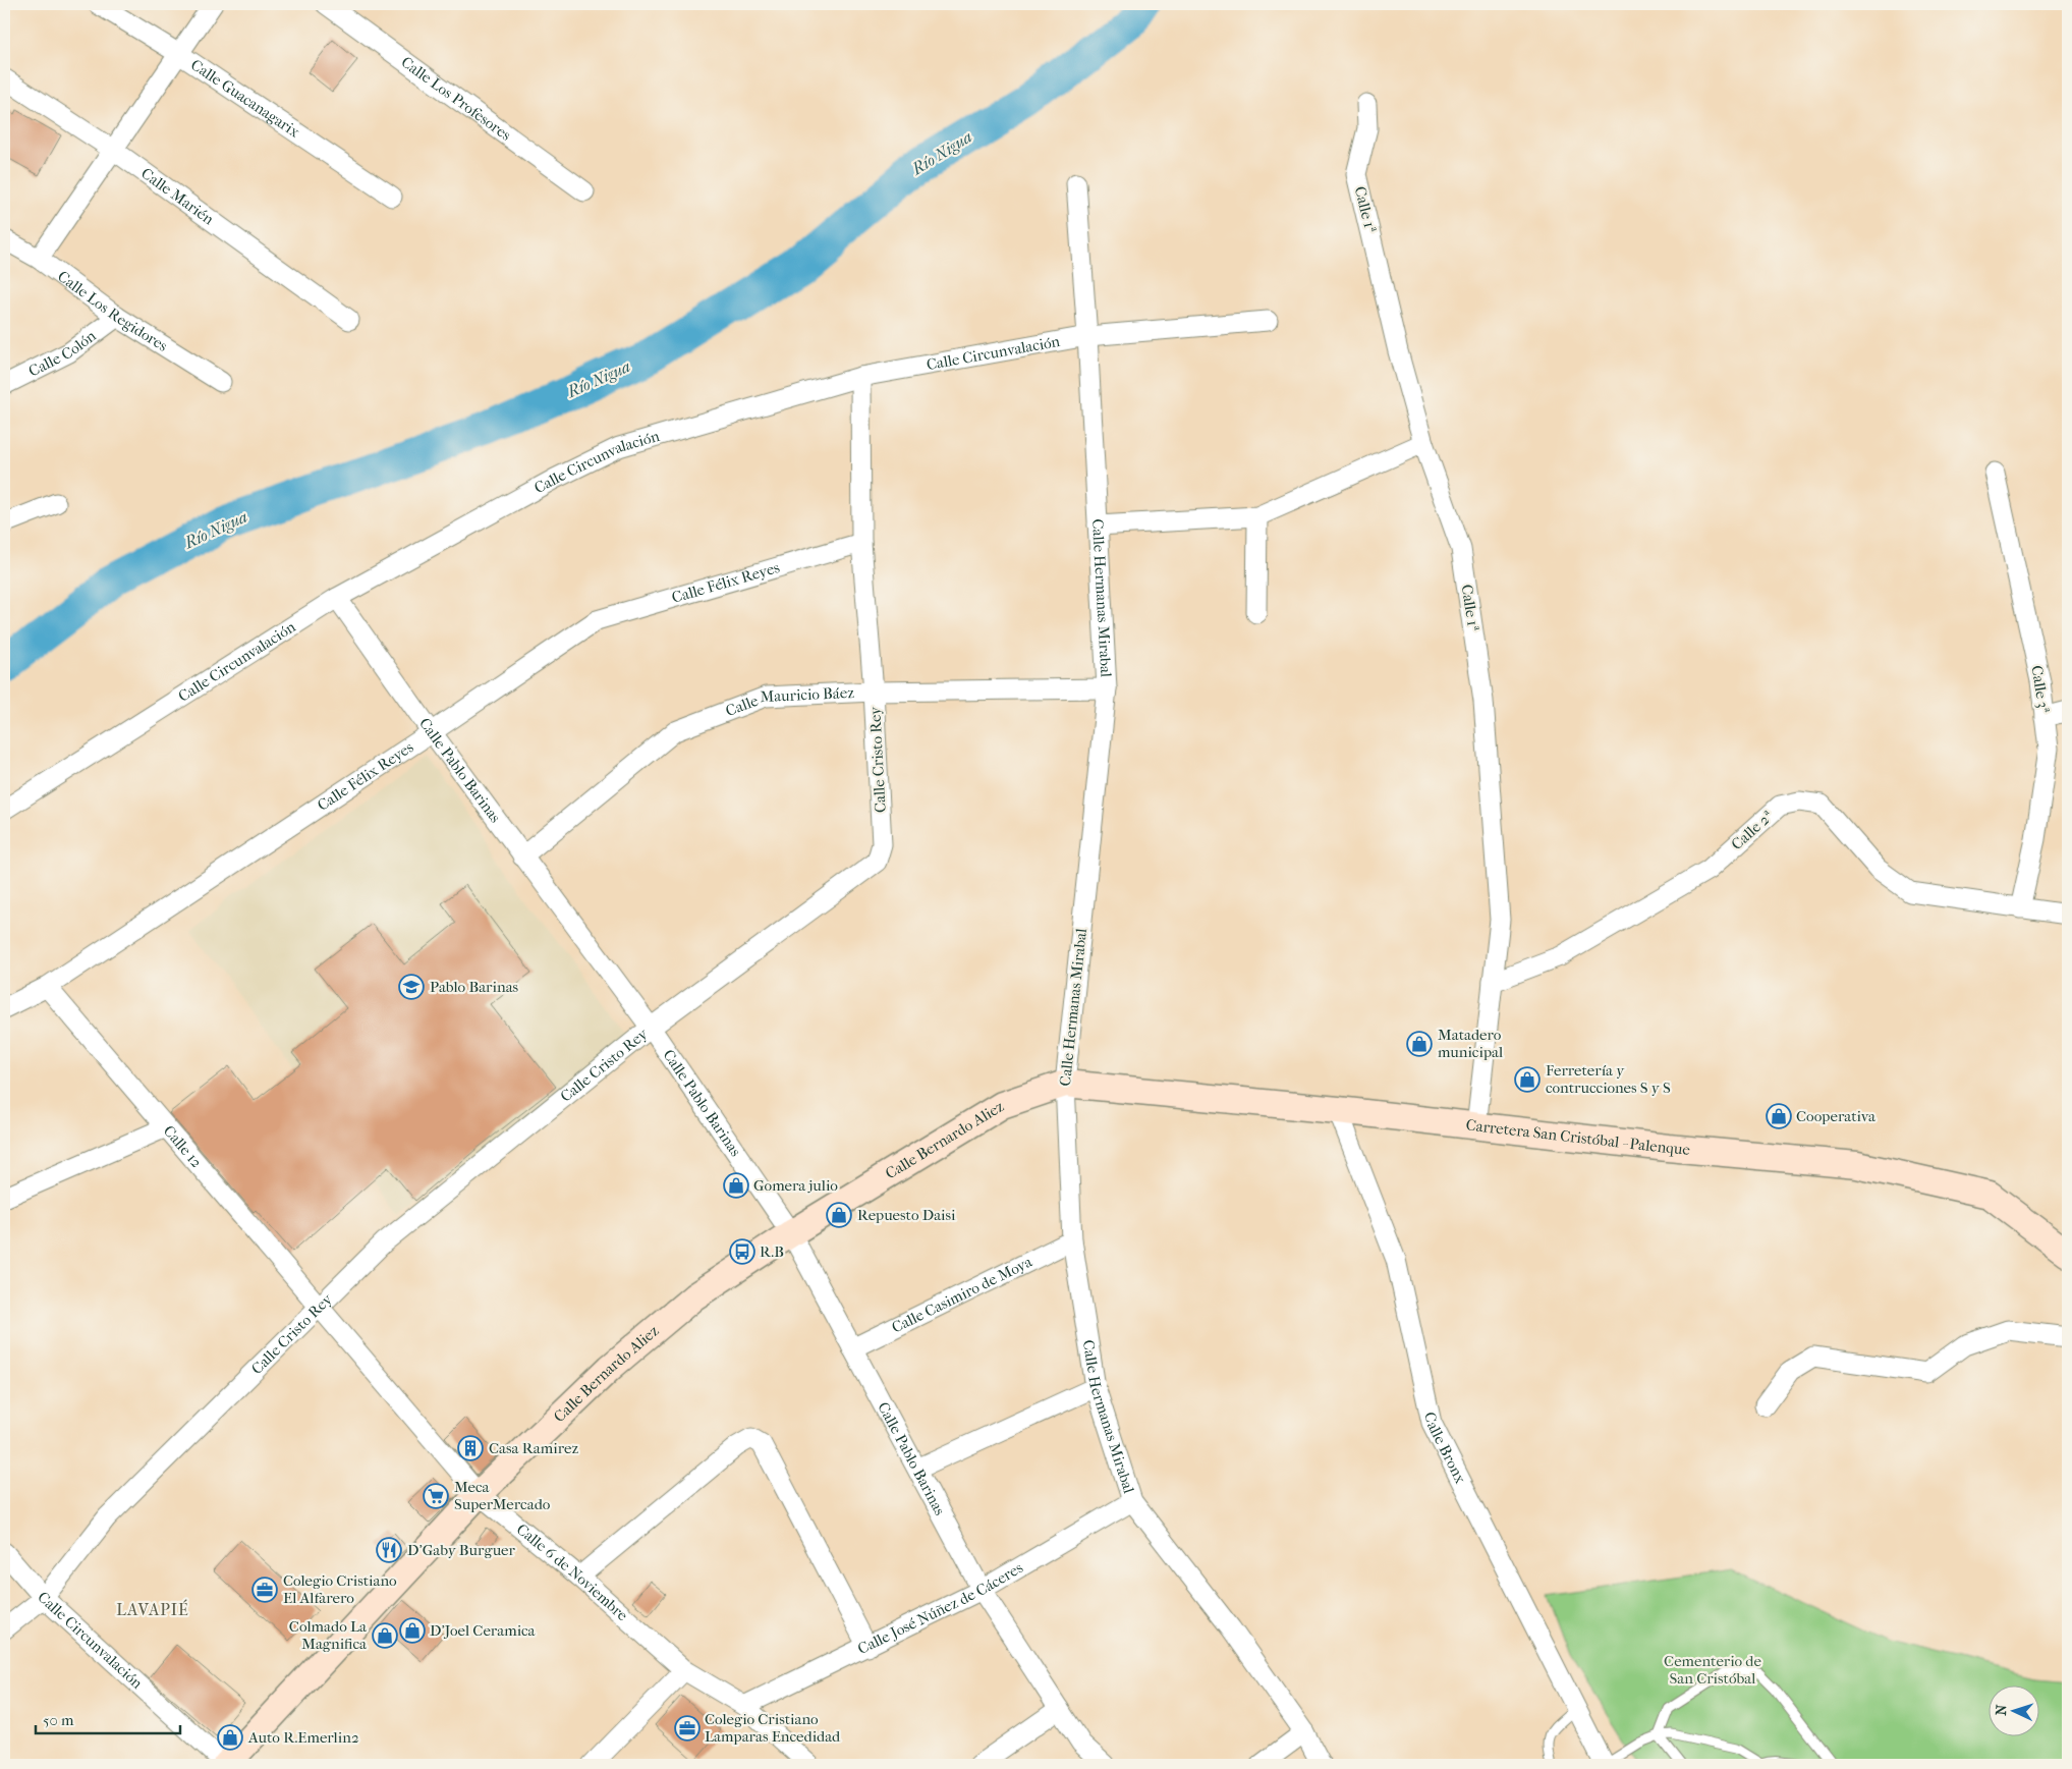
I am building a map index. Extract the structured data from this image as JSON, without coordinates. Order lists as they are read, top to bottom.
{
  "streets": {
    "main road": ["Carretera San Cristóbal - Palenque", "Calle Bernardo Aliez"],
    "street": [
      "Calle Guacanagarix",
      "Calle Los Profesores",
      "Calle Marién",
      "Calle 1ª",
      "Calle Los Regidores",
      "Calle Colón",
      "Calle Circunvalación",
      "Calle Félix Reyes",
      "Calle Hermanas Mirabal",
      "Calle 3ª",
      "Calle Mauricio Báez",
      "Calle Cristo Rey",
      "Calle Pablo Barinas",
      "Calle 2ª",
      "Calle 12",
      "Calle Casimiro de Moya",
      "Calle Bronx",
      "Calle 6 de Noviembre",
      "Calle José Núñez de Cáceres"
    ]
  },
  "crossings": [
    ["Calle 1ª", "Calle 2ª"],
    ["Calle 1ª", "Carretera San Cristóbal - Palenque"],
    ["Calle Los Regidores", "Calle Colón"],
    ["Calle Circunvalación", "Calle Hermanas Mirabal"],
    ["Calle Circunvalación", "Calle Cristo Rey"],
    ["Calle Circunvalación", "Calle Pablo Barinas"],
    ["Calle Circunvalación", "Calle Bernardo Aliez"],
    ["Calle Félix Reyes", "Calle Cristo Rey"],
    ["Calle Félix Reyes", "Calle Pablo Barinas"],
    ["Calle Félix Reyes", "Calle 12"],
    ["Calle Hermanas Mirabal", "Calle Mauricio Báez"],
    ["Calle Hermanas Mirabal", "Carretera San Cristóbal - Palenque"],
    ["Calle Hermanas Mirabal", "Calle Bernardo Aliez"],
    ["Calle Hermanas Mirabal", "Calle Casimiro de Moya"],
    ["Calle Hermanas Mirabal", "Calle José Núñez de Cáceres"],
    ["Calle 3ª", "Calle 2ª"],
    ["Calle Mauricio Báez", "Calle Cristo Rey"],
    ["Calle Mauricio Báez", "Calle Pablo Barinas"],
    ["Calle Cristo Rey", "Calle Pablo Barinas"],
    ["Calle Cristo Rey", "Calle 12"],
    ["Calle Cristo Rey", "Calle 6 de Noviembre"],
    ["Calle Pablo Barinas", "Calle Bernardo Aliez"],
    ["Calle Pablo Barinas", "Calle Casimiro de Moya"],
    ["Calle Pablo Barinas", "Calle José Núñez de Cáceres"],
    ["Carretera San Cristóbal - Palenque", "Calle Bernardo Aliez"],
    ["Carretera San Cristóbal - Palenque", "Calle Bronx"],
    ["Calle Bernardo Aliez", "Calle 6 de Noviembre"],
    ["Calle 12", "Calle 6 de Noviembre"],
    ["Calle 6 de Noviembre", "Calle José Núñez de Cáceres"]
  ],
  "districts": ["LAVAPIÉ"],
  "water": ["Río Nigua"],
  "parks": ["Cementerio de San Cristóbal"],
  "places": {
    "school or university": ["Pablo Barinas"],
    "shop": [
      "Matadero municipal",
      "Ferretería y contrucciones S y S",
      "Cooperativa",
      "Gomera julio",
      "Repuesto Daisi",
      "D'Joel Ceramica",
      "Colmado La Magnifica",
      "Auto R.Emerlin2"
    ],
    "bus stop": ["R.B"],
    "building": ["Casa Ramirez"],
    "supermarket": ["Meca SuperMercado"],
    "restaurant": ["D'Gaby Burguer"],
    "office": ["Colegio Cristiano El Alfarero", "Colegio Cristiano Lamparas Encedidad"]
  },
  "scale_bar": "50 m",
  "north": "left"
}
